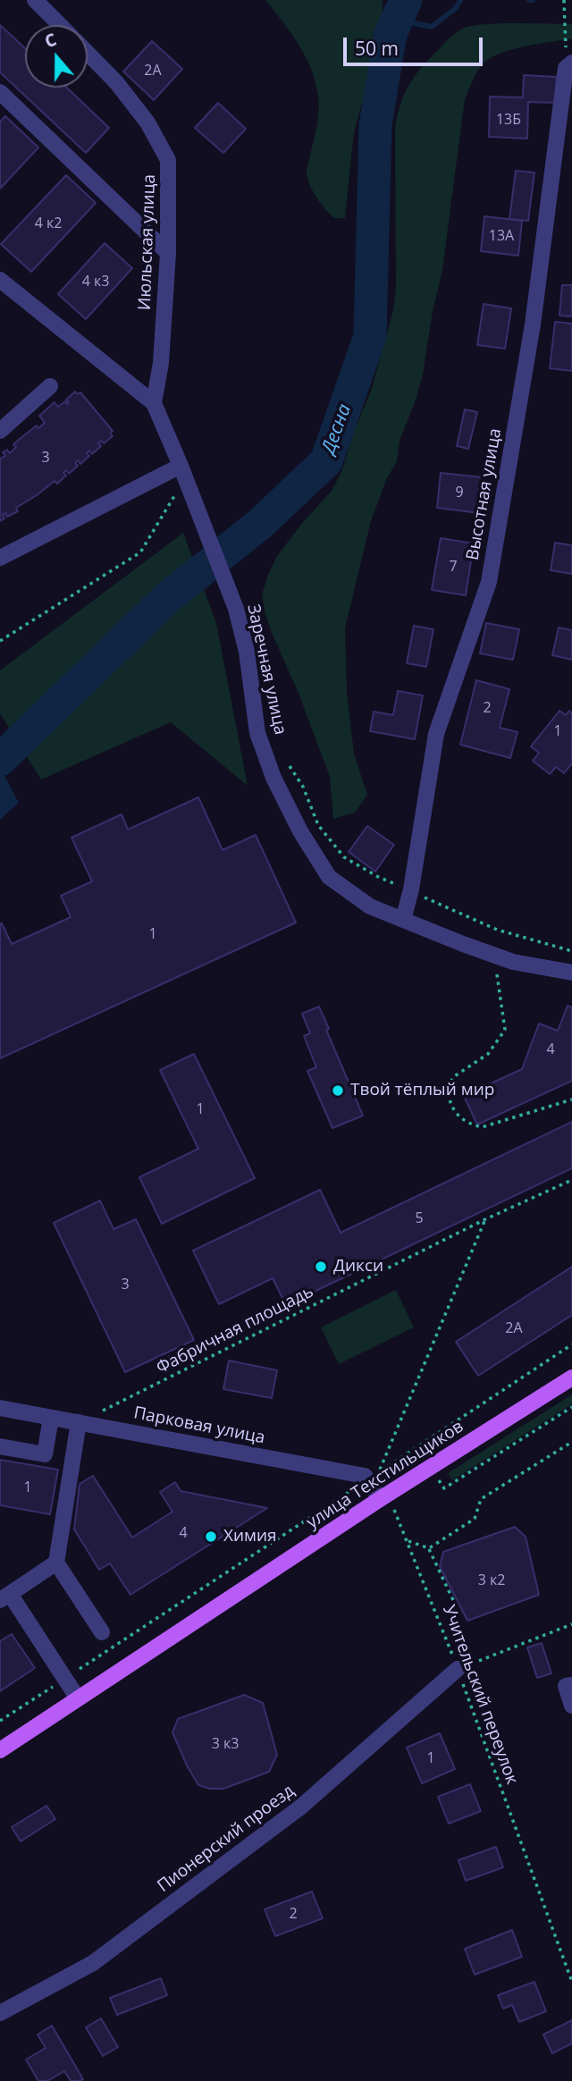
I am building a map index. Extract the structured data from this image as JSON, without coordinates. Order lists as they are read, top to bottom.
{
  "streets": {
    "main road": ["улица Текстильщиков"],
    "street": [
      "Июльская улица",
      "Высотная улица",
      "Заречная улица",
      "Парковая улица",
      "Пионерский проезд"
    ],
    "path": ["Фабричная площадь", "Учительский переулок"]
  },
  "crossings": [
    ["Июльская улица", "Заречная улица"],
    ["Высотная улица", "Заречная улица"],
    ["Фабричная площадь", "Парковая улица"],
    ["улица Текстильщиков", "Учительский переулок"],
    ["Учительский переулок", "Пионерский проезд"]
  ],
  "water": ["Десна"],
  "places": ["Твой тёплый мир", "Дикси", "Химия"],
  "house_numbers": [
    "2А",
    "13Б",
    "4 к2",
    "13А",
    "4 к3",
    "3",
    "9",
    "7",
    "2",
    "1",
    "1",
    "4",
    "1",
    "5",
    "3",
    "2А",
    "1",
    "4",
    "3 к2",
    "3 к3",
    "1",
    "2"
  ],
  "scale_bar": "50 m",
  "north": "top"
}
